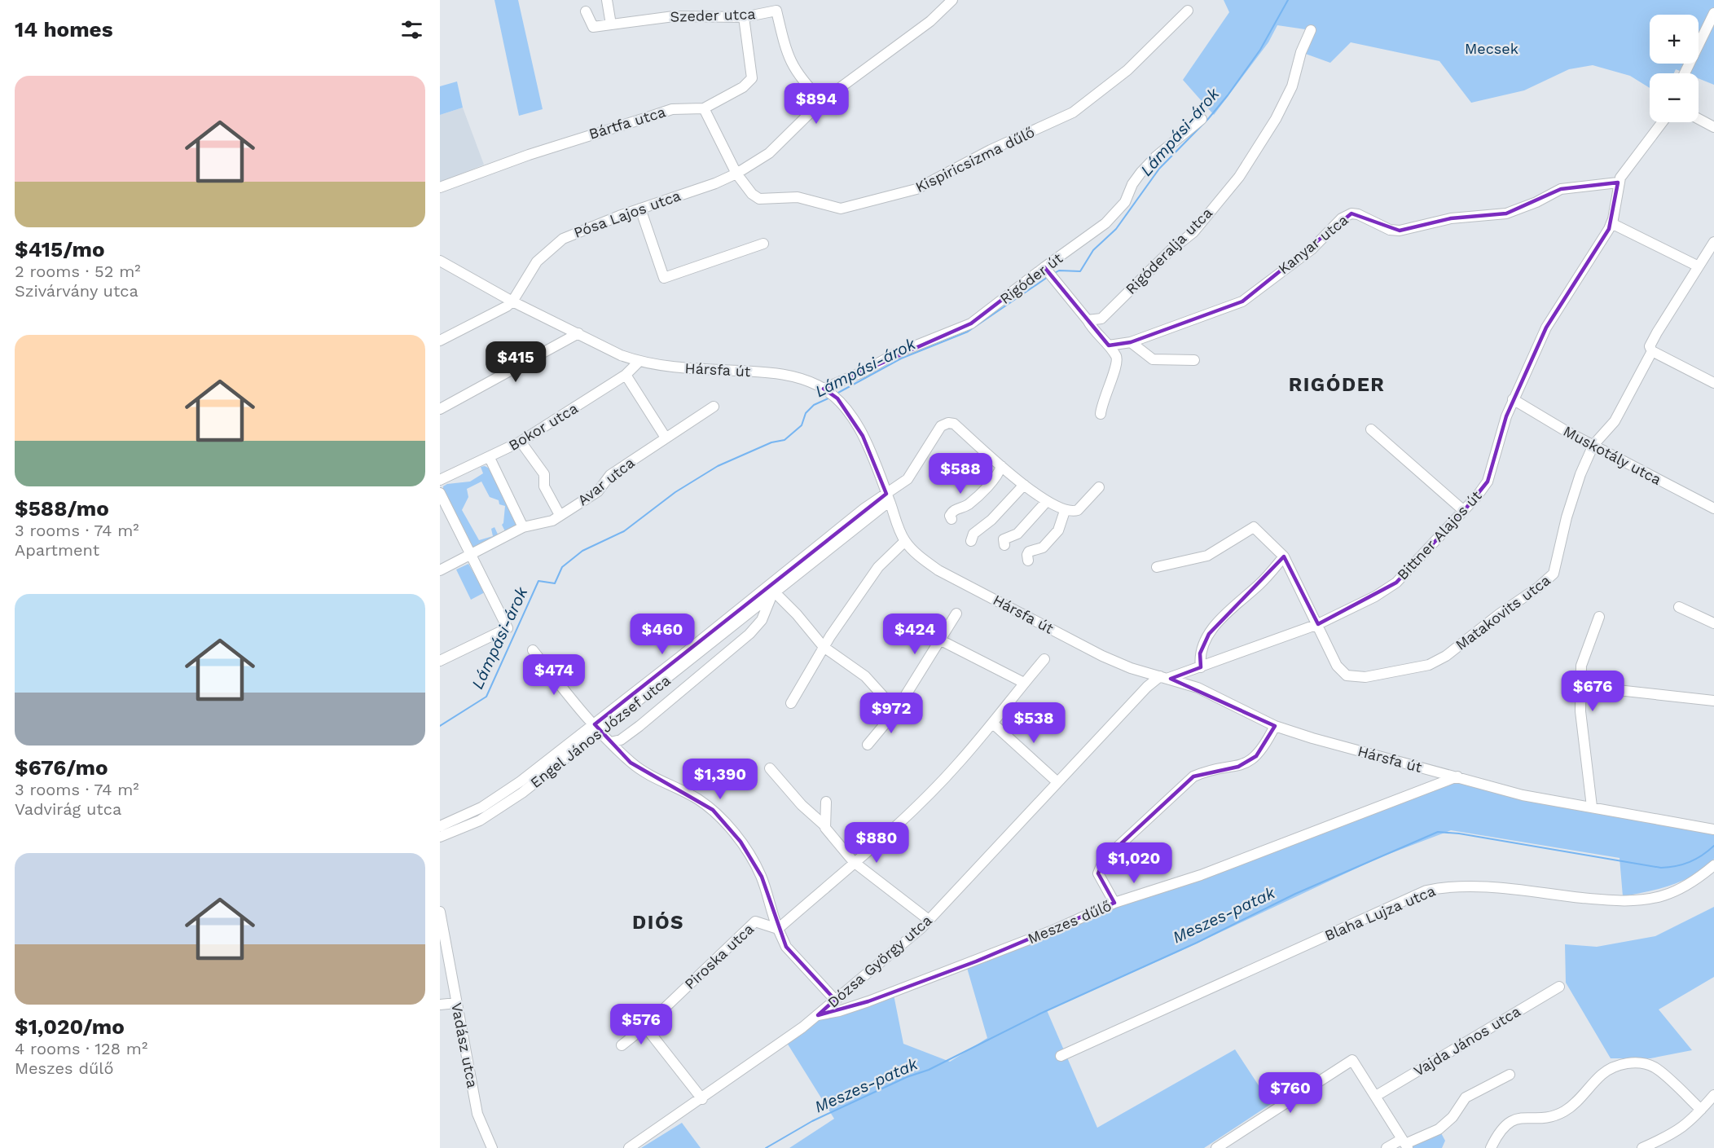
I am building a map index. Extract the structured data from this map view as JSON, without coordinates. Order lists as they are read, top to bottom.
{
  "streets": {
    "street": [
      "Szeder utca",
      "Bártfa utca",
      "Kispiricsizma dűlő",
      "Pósa Lajos utca",
      "Kanyar utca",
      "Rigóderalja utca",
      "Rigóder út",
      "Hársfa út",
      "Bokor utca",
      "Muskotály utca",
      "Avar utca",
      "Bittner Alajos út",
      "Matakovits utca",
      "Engel János József utca",
      "Blaha Lujza utca",
      "Meszes dűlő",
      "Piroska utca",
      "Dózsa György utca",
      "Vajda János utca",
      "Vadász utca"
    ]
  },
  "crossings": [
    ["Szeder utca", "Bártfa utca"],
    ["Bártfa utca", "Kispiricsizma dűlő"],
    ["Kispiricsizma dűlő", "Pósa Lajos utca"],
    ["Pósa Lajos utca", "Hársfa út"],
    ["Kanyar utca", "Bittner Alajos út"],
    ["Rigóder út", "Hársfa út"],
    ["Hársfa út", "Bokor utca"],
    ["Hársfa út", "Bittner Alajos út"],
    ["Hársfa út", "Engel János József utca"],
    ["Hársfa út", "Meszes dűlő"],
    ["Hársfa út", "Dózsa György utca"],
    ["Muskotály utca", "Bittner Alajos út"],
    ["Muskotály utca", "Matakovits utca"],
    ["Bittner Alajos út", "Matakovits utca"],
    ["Bittner Alajos út", "Dózsa György utca"],
    ["Meszes dűlő", "Dózsa György utca"],
    ["Piroska utca", "Dózsa György utca"]
  ],
  "districts": ["RIGÓDER", "DIÓS"],
  "water": ["Lámpási-árok", "Meszes-patak"],
  "parks": ["Mecsek"],
  "page": {
    "heading": "14 homes",
    "map_buttons": ["+", "−"],
    "list": [
      {
        "name": "$415/mo",
        "note": "2 rooms · 52 m² · Szivárvány utca"
      },
      {
        "name": "$588/mo",
        "note": "3 rooms · 74 m² · Apartment"
      },
      {
        "name": "$676/mo",
        "note": "3 rooms · 74 m² · Vadvirág utca"
      },
      {
        "name": "$1,020/mo",
        "note": "4 rooms · 128 m² · Meszes dűlő"
      }
    ],
    "price": [
      "$894",
      "$415",
      "$588",
      "$460",
      "$424",
      "$474",
      "$676",
      "$972",
      "$538",
      "$1,390",
      "$880",
      "$1,020",
      "$576",
      "$760"
    ]
  }
}
